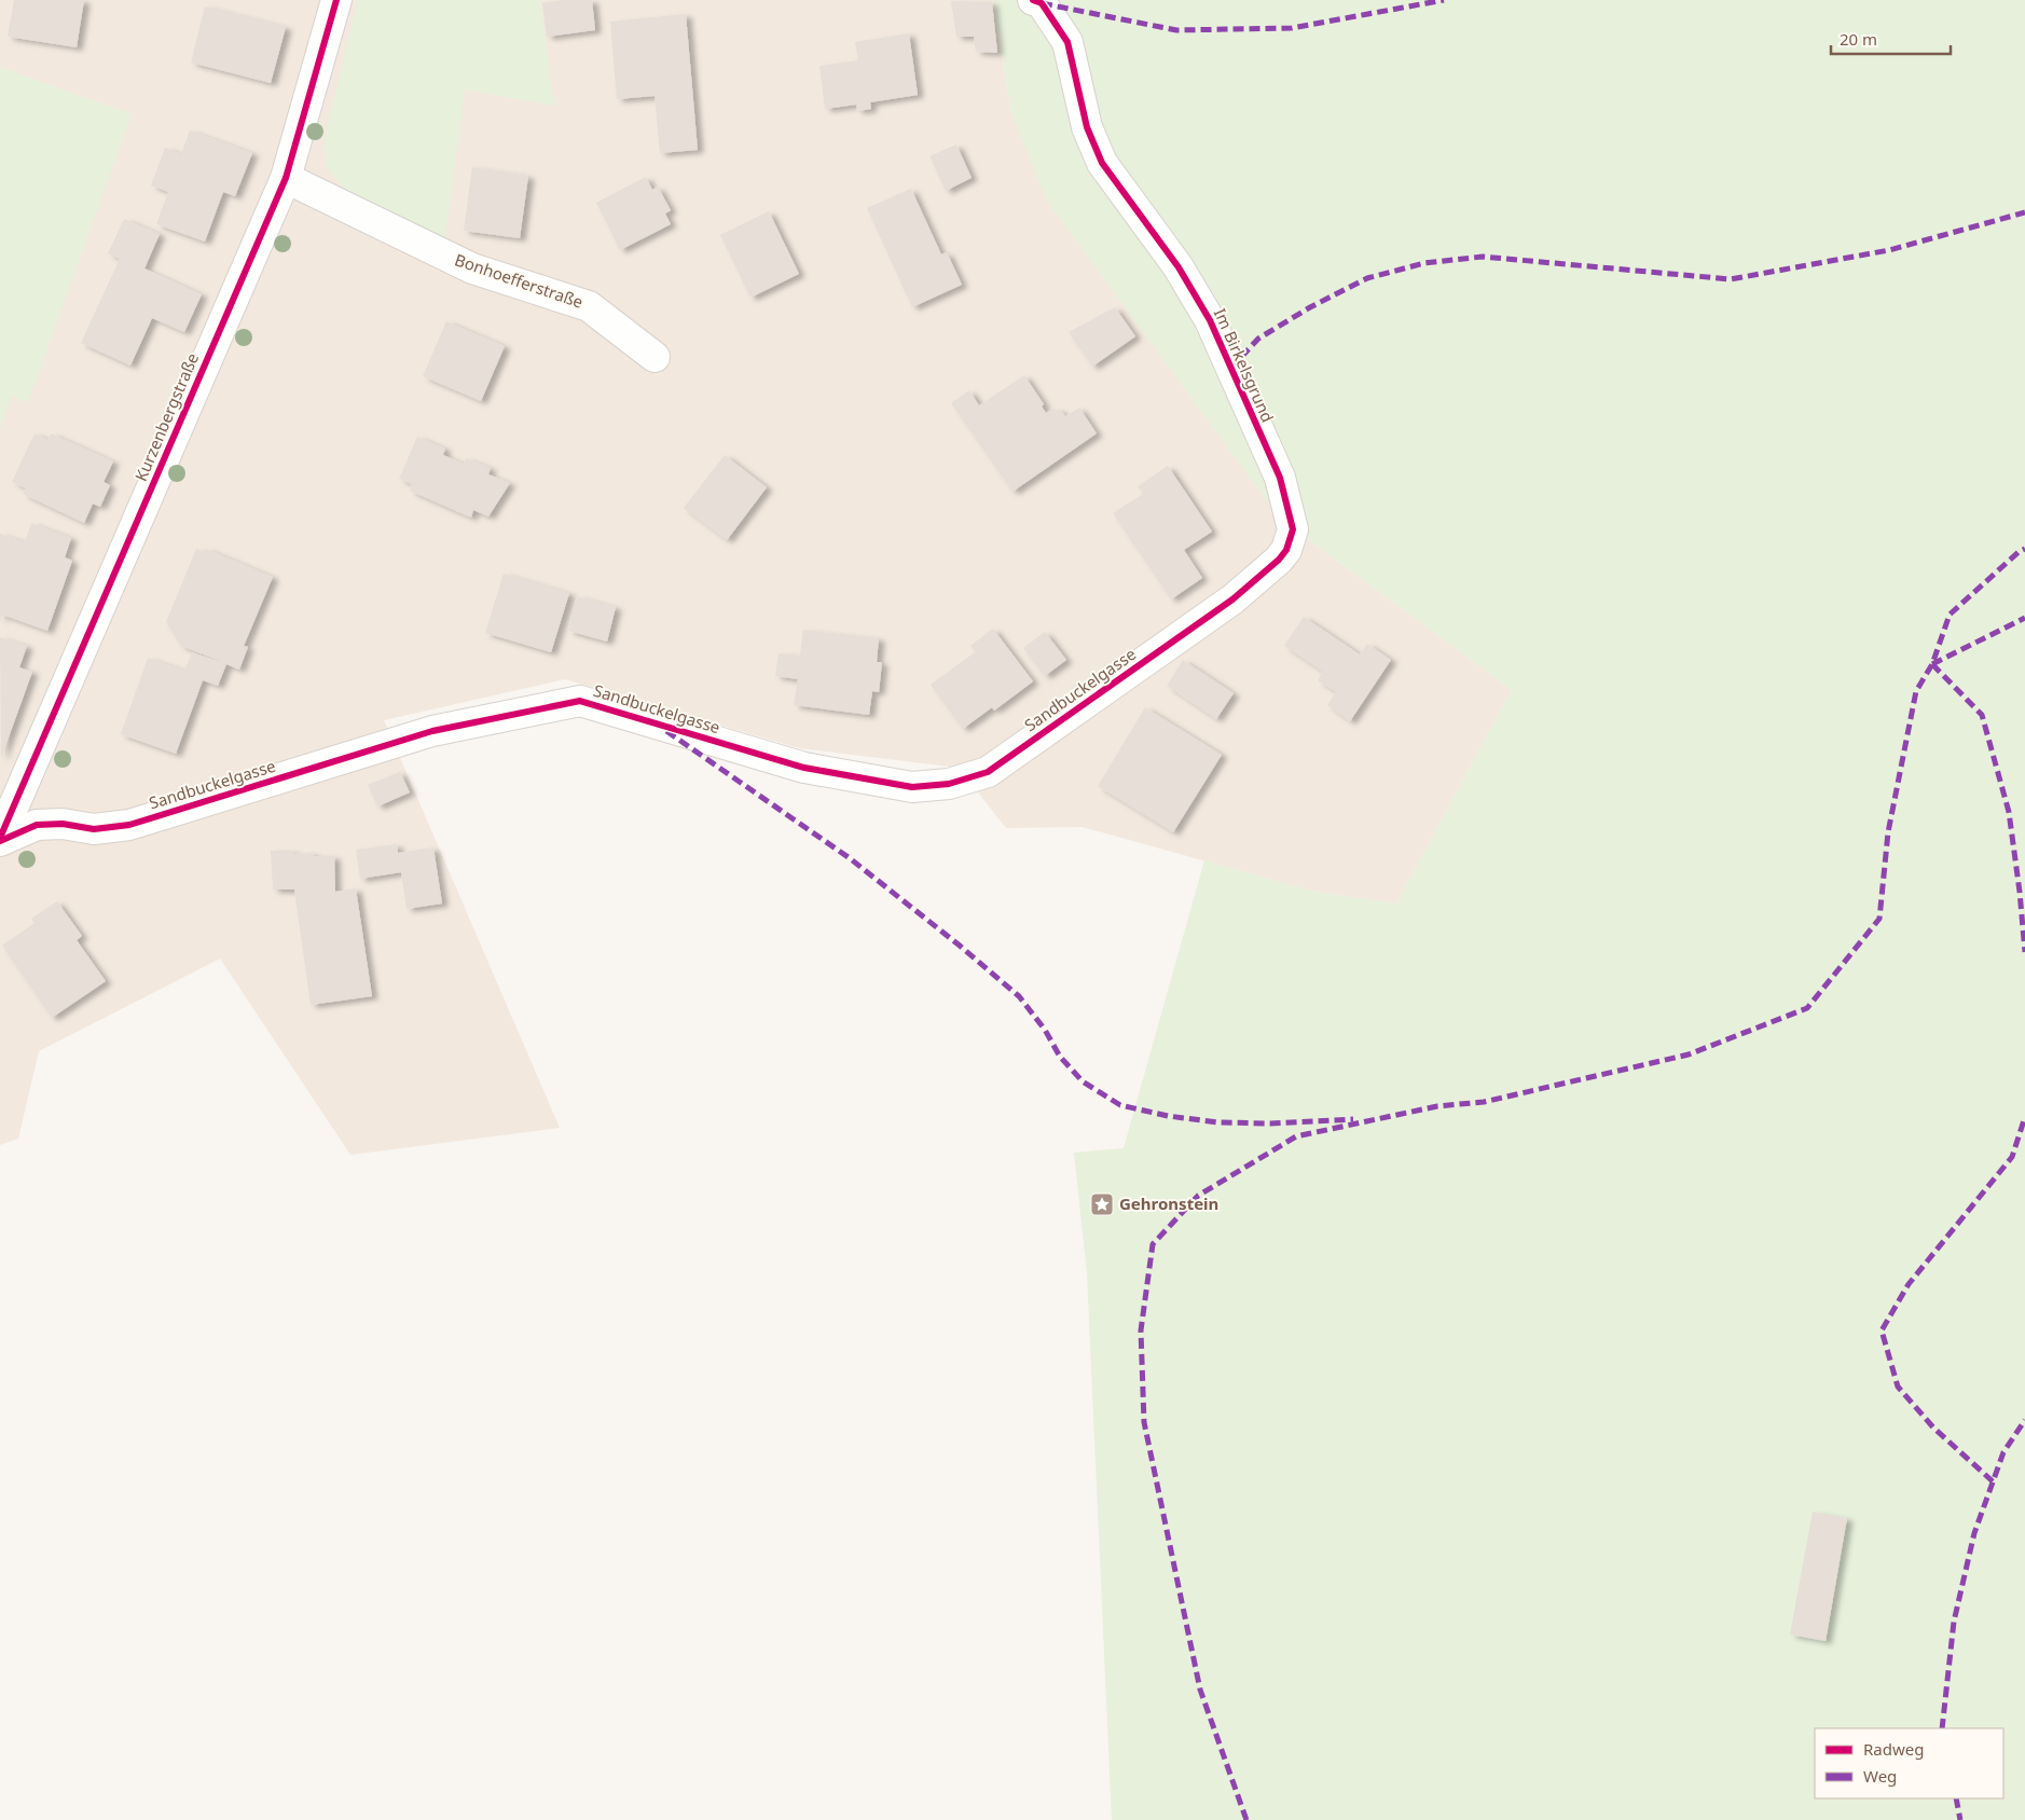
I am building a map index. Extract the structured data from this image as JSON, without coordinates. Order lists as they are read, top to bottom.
{
  "streets": {
    "street": [
      "Bonhoefferstraße",
      "Im Birkelsgrund",
      "Kurzenbergstraße",
      "Sandbuckelgasse"
    ]
  },
  "crossings": [
    ["Bonhoefferstraße", "Kurzenbergstraße"],
    ["Im Birkelsgrund", "Sandbuckelgasse"],
    ["Kurzenbergstraße", "Sandbuckelgasse"]
  ],
  "places": {
    "place": ["Gehronstein"]
  },
  "legend": ["Radweg", "Weg"],
  "scale_bar": "20 m"
}
